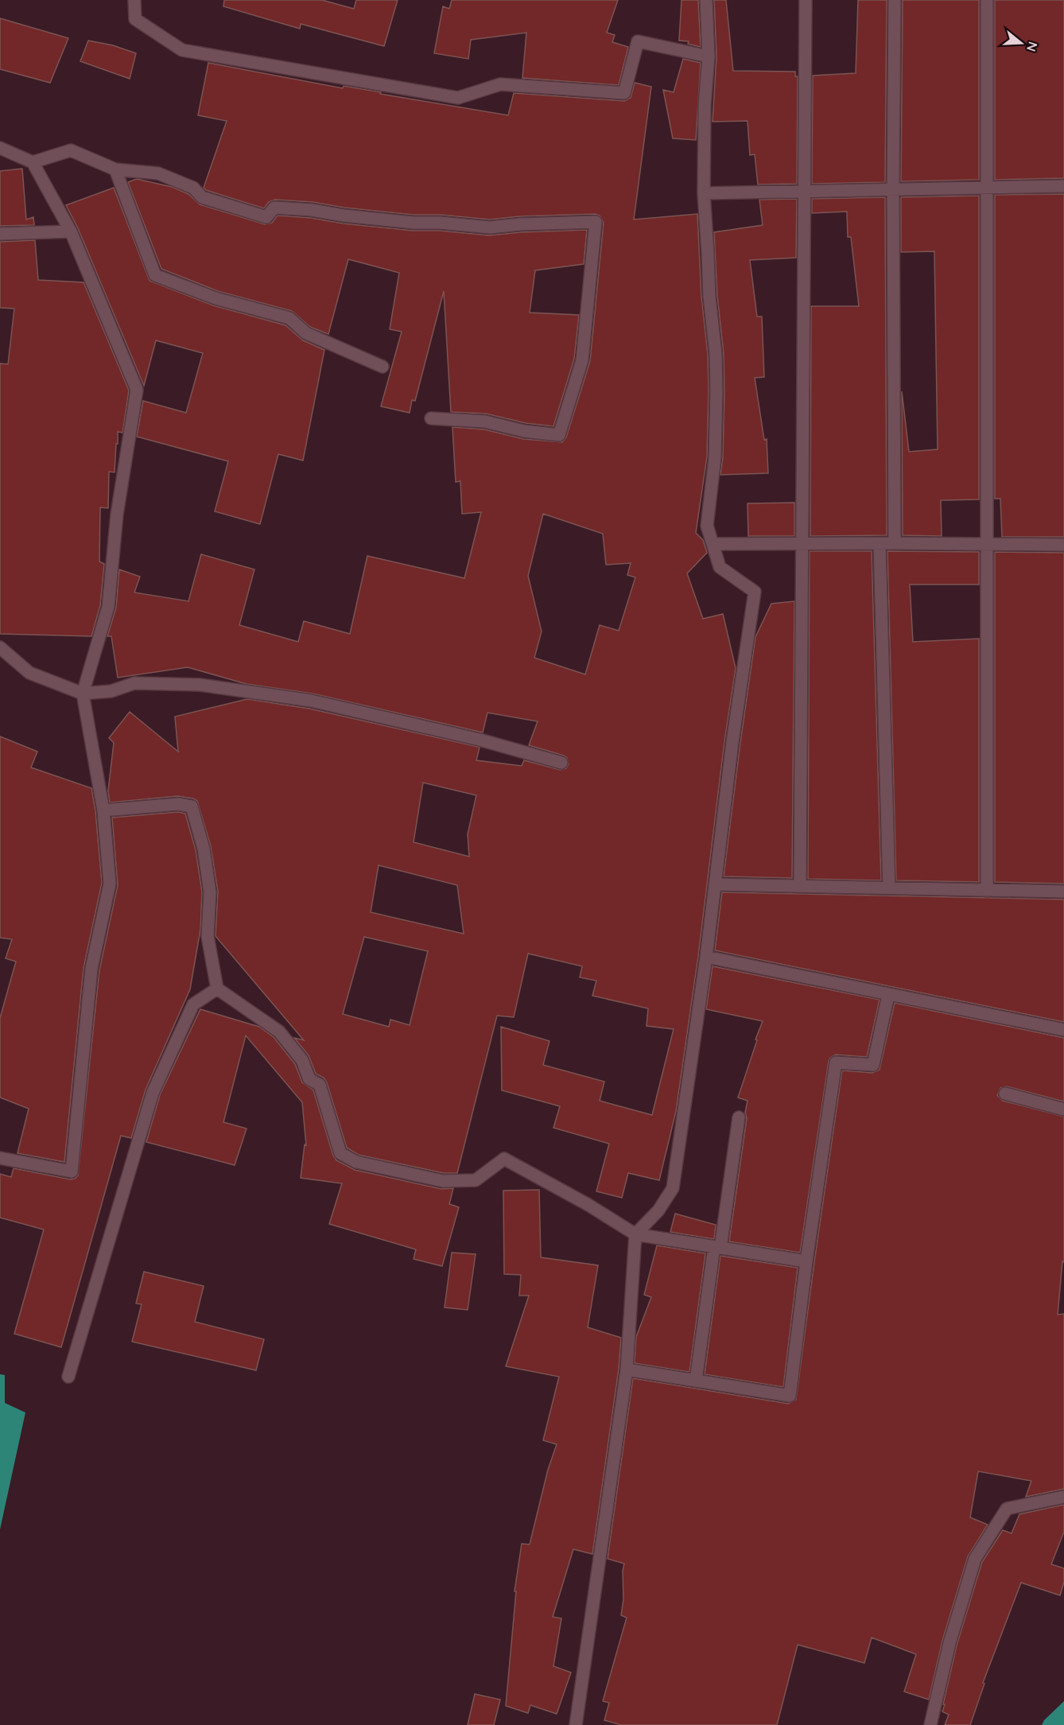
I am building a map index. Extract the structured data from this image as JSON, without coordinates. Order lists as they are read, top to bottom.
{
  "north": "right"
}
